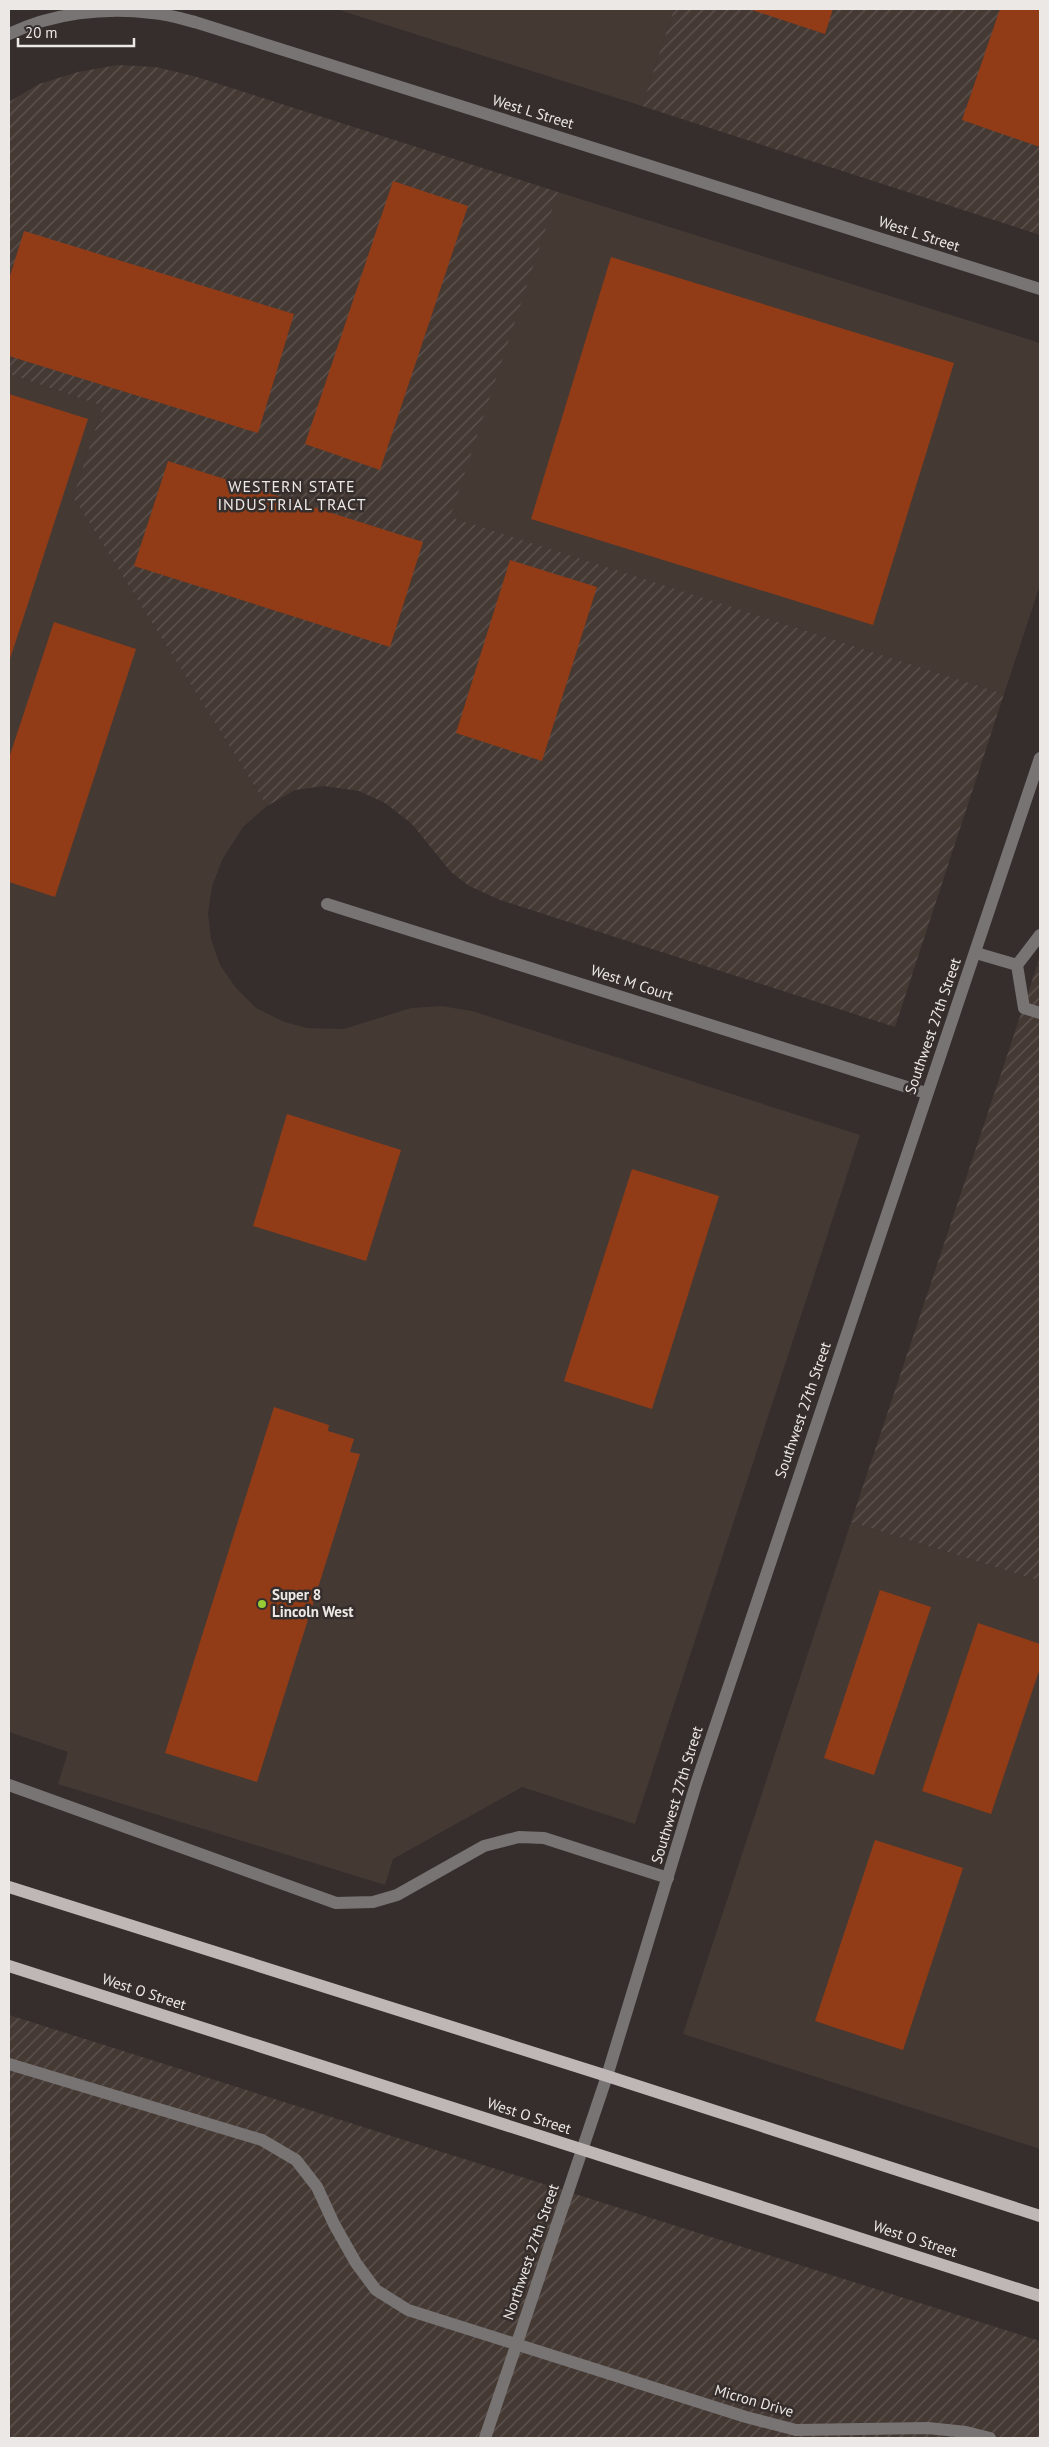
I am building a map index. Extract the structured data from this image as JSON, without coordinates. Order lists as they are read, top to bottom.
{
  "streets": {
    "main road": ["West O Street"],
    "street": [
      "West L Street",
      "West M Court",
      "Southwest 27th Street",
      "Northwest 27th Street",
      "Micron Drive"
    ]
  },
  "crossings": [
    ["West M Court", "Southwest 27th Street"],
    ["Southwest 27th Street", "Northwest 27th Street"],
    ["West O Street", "Northwest 27th Street"],
    ["Northwest 27th Street", "Micron Drive"]
  ],
  "districts": ["WESTERN STATE INDUSTRIAL TRACT"],
  "places": ["Super 8 Lincoln West"],
  "scale_bar": "20 m"
}
